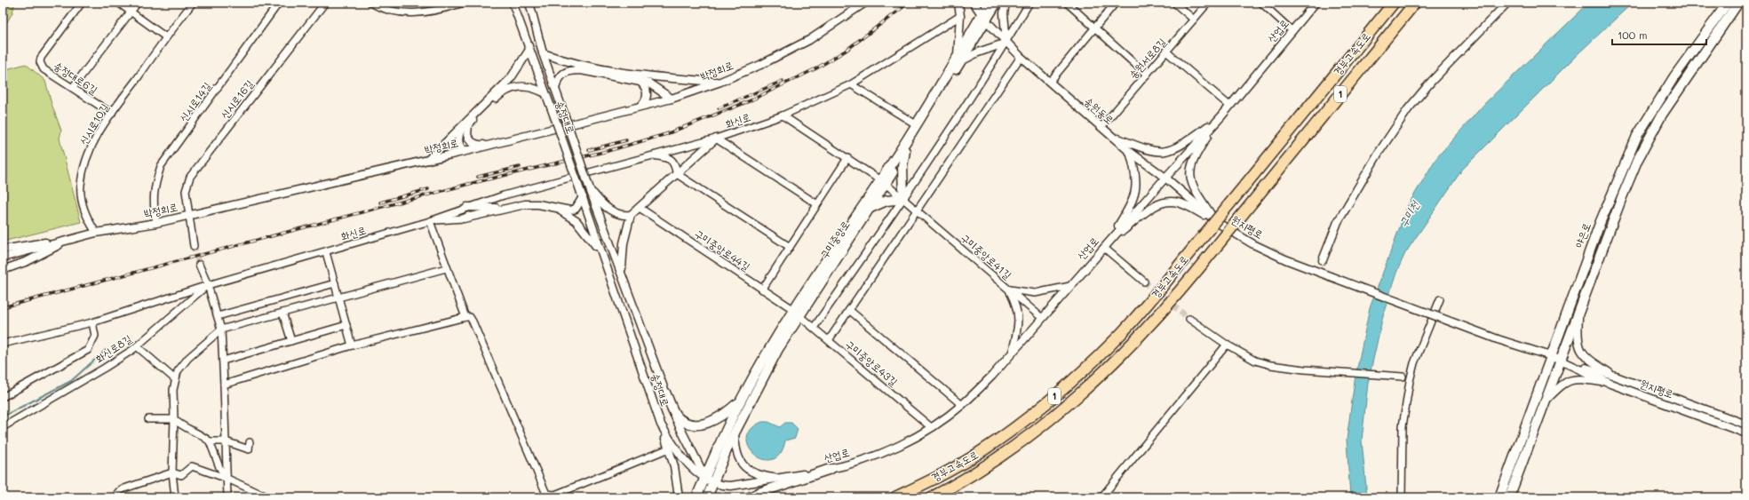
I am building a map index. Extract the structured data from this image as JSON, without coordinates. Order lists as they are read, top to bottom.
{
  "streets": {
    "highway": ["경부고속도로", "1"],
    "main road": ["야은로", "구미중앙로"],
    "street": [
      "산업로",
      "송원서로8길",
      "박정희로",
      "송정대로6길",
      "신시로16길",
      "신시로14길",
      "송원동로",
      "송정대로",
      "화신로",
      "신시로10길",
      "원지평로",
      "구미중앙로44길",
      "구미중앙로41길",
      "화신로8길",
      "구미중앙로43길"
    ]
  },
  "crossings": [
    ["산업로", "송원동로"],
    ["산업로", "송정대로"],
    ["산업로", "원지평로"],
    ["산업로", "구미중앙로"],
    ["산업로", "구미중앙로41길"],
    ["산업로", "구미중앙로43길"],
    ["송원서로8길", "송원동로"],
    ["박정희로", "신시로16길"],
    ["박정희로", "신시로14길"],
    ["박정희로", "신시로10길"],
    ["송정대로6길", "신시로10길"],
    ["송원동로", "원지평로"],
    ["송원동로", "구미중앙로"],
    ["송정대로", "구미중앙로"],
    ["화신로", "구미중앙로41길"],
    ["화신로", "화신로8길"],
    ["원지평로", "야은로"],
    ["구미중앙로", "구미중앙로44길"],
    ["구미중앙로", "구미중앙로41길"],
    ["구미중앙로", "구미중앙로43길"],
    ["구미중앙로44길", "구미중앙로43길"]
  ],
  "water": ["구미천"],
  "scale_bar": "100 m"
}
